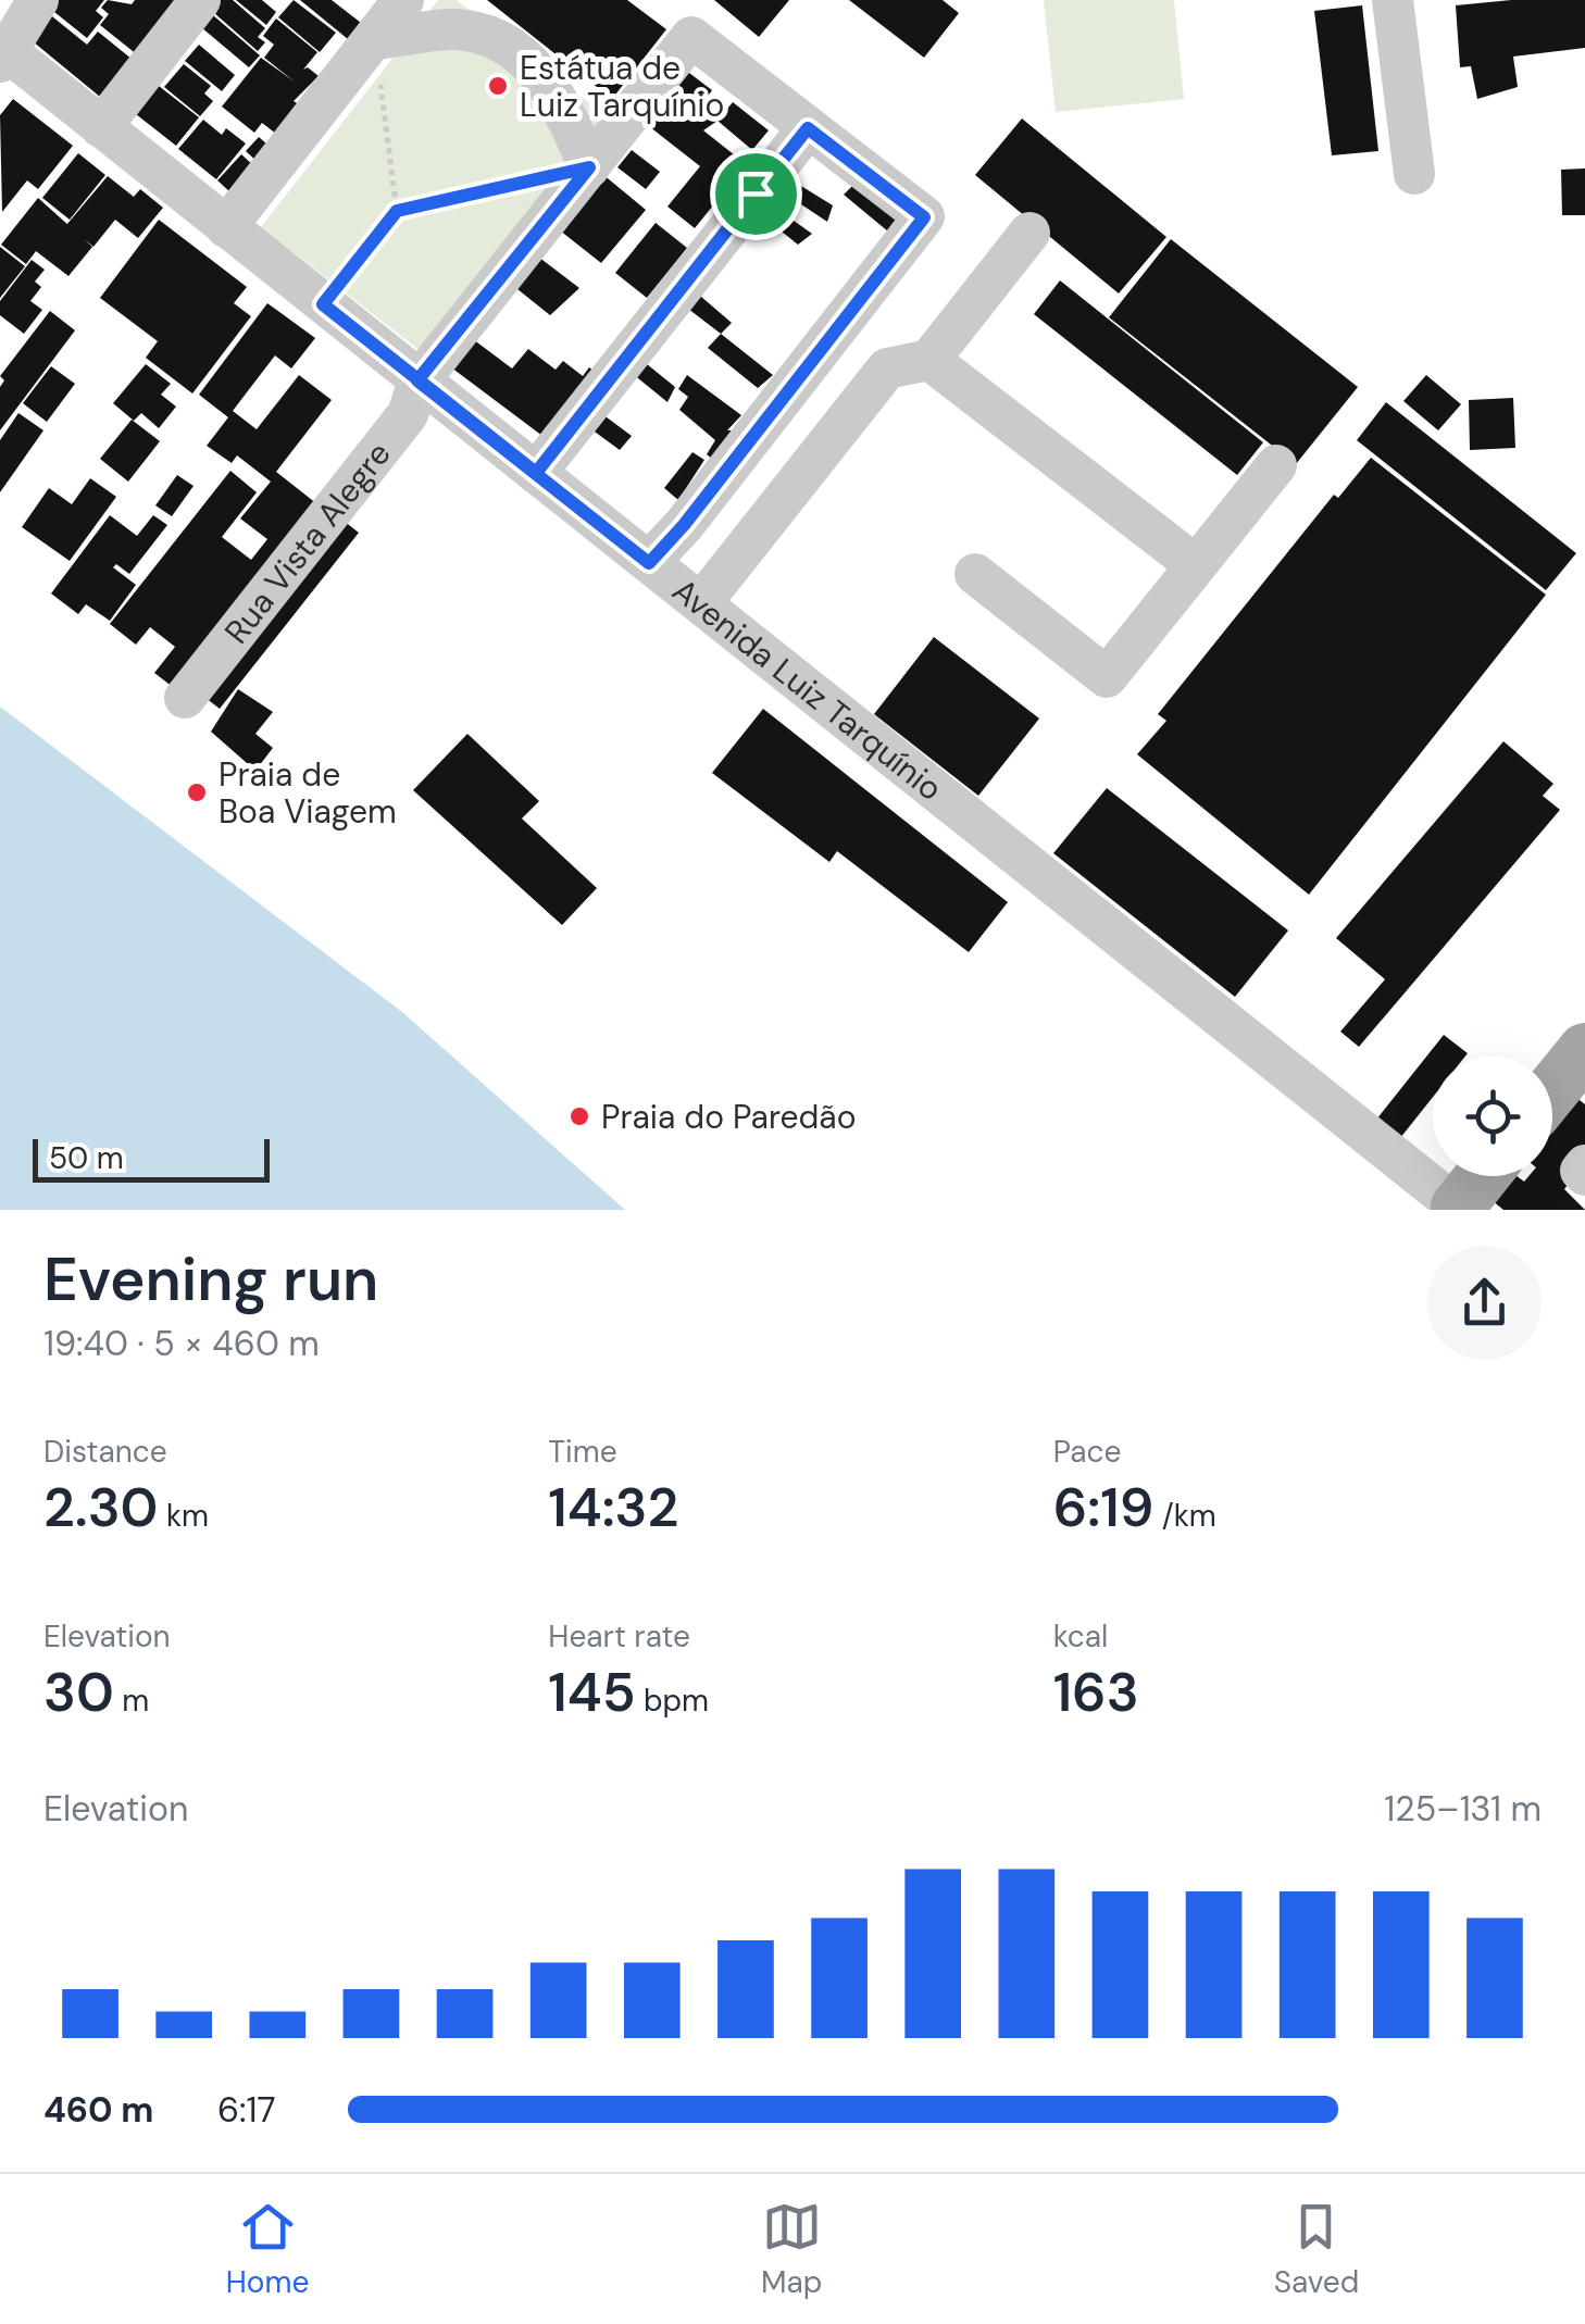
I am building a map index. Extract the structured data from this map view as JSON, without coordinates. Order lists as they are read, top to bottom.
{
  "streets": {
    "street": ["Rua Vista Alegre", "Avenida Luiz Tarquínio"]
  },
  "crossings": [
    ["Rua Vista Alegre", "Avenida Luiz Tarquínio"]
  ],
  "places": ["Estátua de Luiz Tarquínio", "Praia de Boa Viagem", "Praia do Paredão"],
  "scale_bar": "50 m",
  "page": {
    "scale": "50 m",
    "heading": ["Evening run", "19:40 · 5 × 460 m"],
    "stats": [
      ["Distance", "2.30 km"],
      ["Time", "14:32"],
      ["Pace", "6:19 /km"],
      ["Elevation", "30 m"],
      ["Heart rate", "145 bpm"],
      ["kcal", "163"]
    ],
    "chart": ["Elevation", "125–131 m"],
    "list": [
      {
        "name": "460 m",
        "note": "6:17"
      }
    ],
    "tabs": ["Home", "Map", "Saved"]
  }
}
